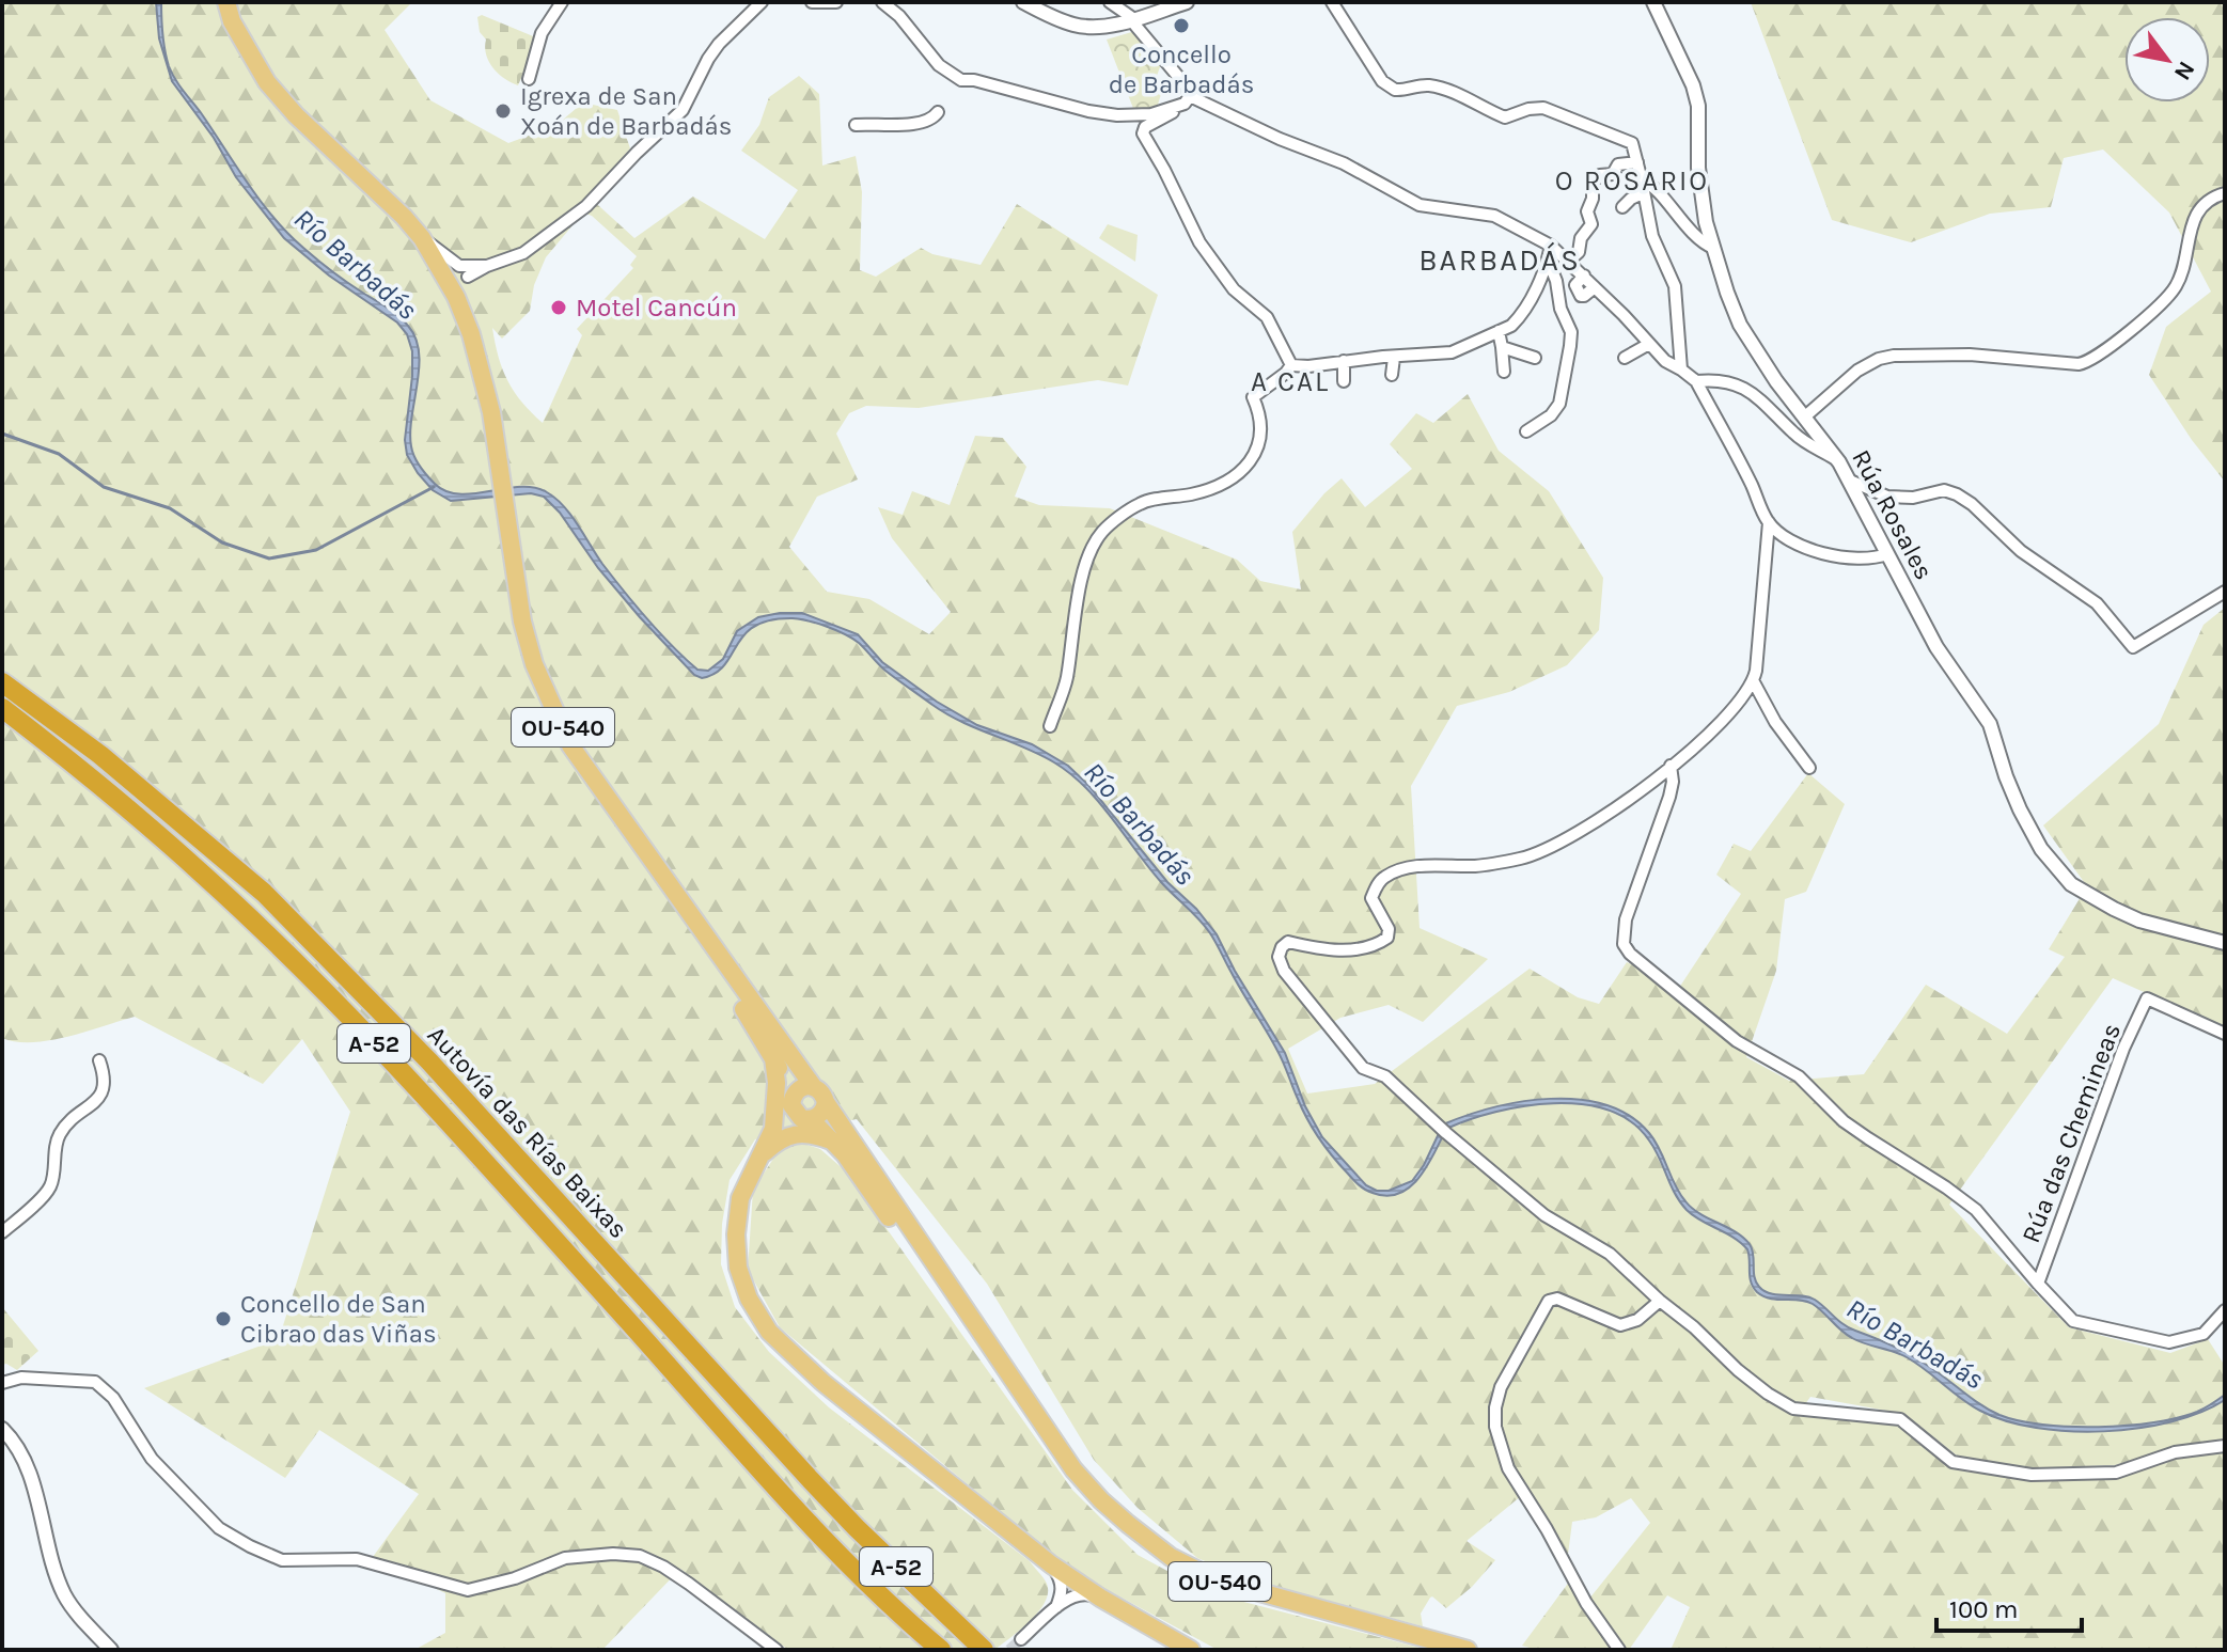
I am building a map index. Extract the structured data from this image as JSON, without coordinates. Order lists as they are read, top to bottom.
{
  "streets": {
    "highway": ["A-52", "Autovía das Rías Baixas"],
    "main road": ["OU-540"],
    "street": ["Rúa Rosales", "Rúa das Chemineas"]
  },
  "districts": ["O ROSARIO", "BARBADÁS", "A CAL"],
  "water": ["Río Barbadás"],
  "places": [
    "Concello de Barbadás",
    "Igrexa de San Xoán de Barbadás",
    "Motel Cancún",
    "Concello de San Cibrao das Viñas"
  ],
  "scale_bar": "100 m",
  "north": "bottom right"
}
